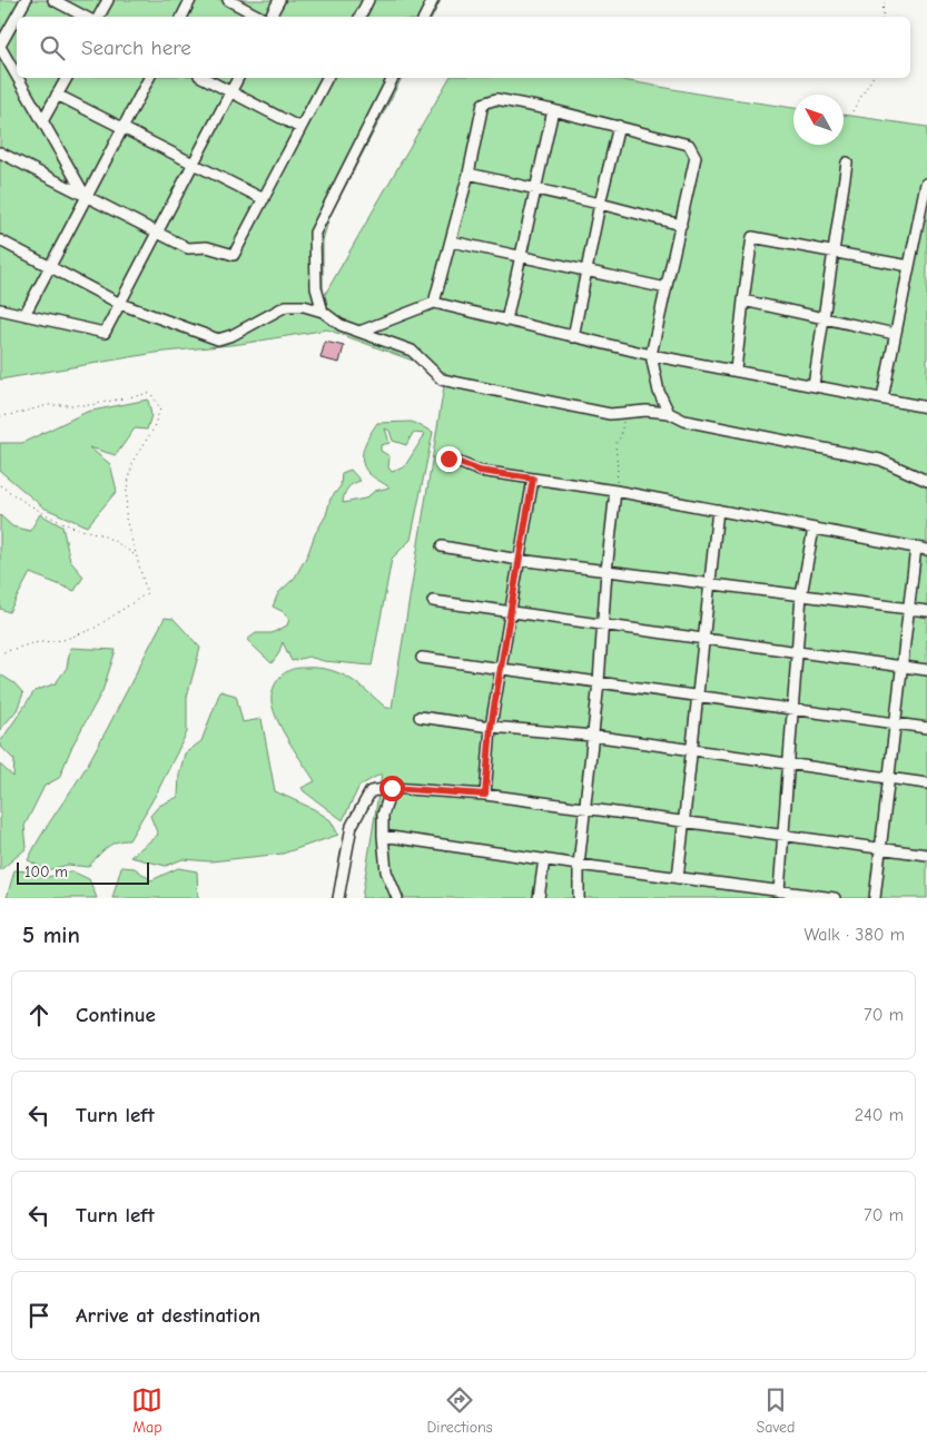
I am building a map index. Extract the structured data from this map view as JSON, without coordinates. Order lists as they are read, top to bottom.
{
  "scale_bar": "100 m",
  "north": "top left",
  "page": {
    "search": "Search here",
    "scale": "100 m",
    "heading": ["5 min", "Walk · 380 m"],
    "list": [
      ["Continue", "70 m"],
      ["Turn left", "240 m"],
      ["Turn left", "70 m"],
      "Arrive at destination"
    ],
    "nav": ["Map", "Directions", "Saved"]
  }
}
